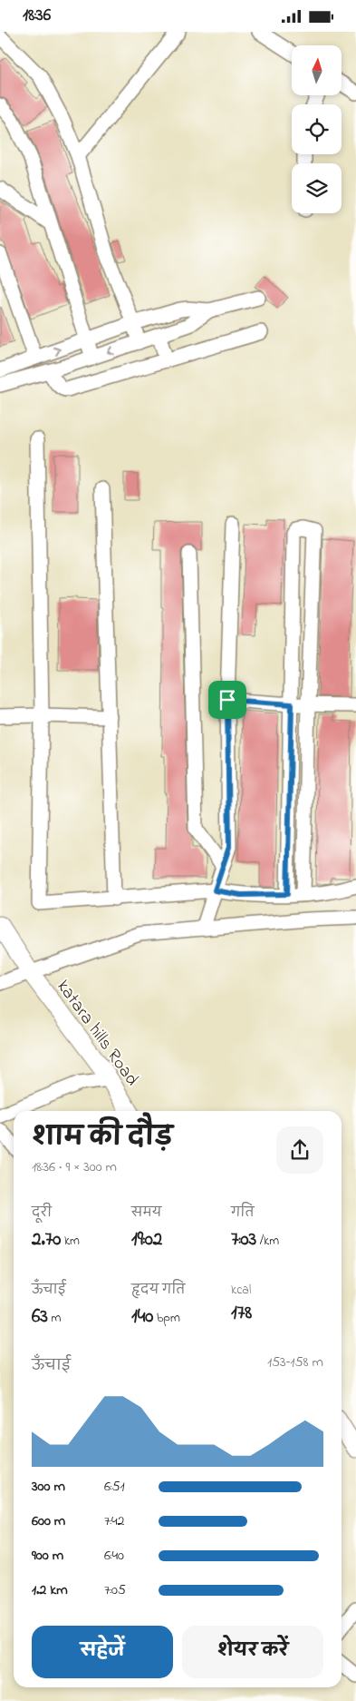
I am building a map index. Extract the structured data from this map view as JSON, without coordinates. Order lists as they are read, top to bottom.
{
  "streets": {
    "main road": ["katara hills Road"]
  },
  "north": "top",
  "page": {
    "status": "18:36",
    "heading": ["शाम की दौड़", "18:36 · 9 × 300 m"],
    "stats": [
      ["दूरी", "2.70 km"],
      ["समय", "19:02"],
      ["गति", "7:03 /km"],
      ["ऊँचाई", "63 m"],
      ["हृदय गति", "140 bpm"],
      ["kcal", "178"]
    ],
    "chart": ["ऊँचाई", "153–158 m"],
    "list": [
      {
        "name": "300 m",
        "note": "6:51"
      },
      {
        "name": "600 m",
        "note": "7:42"
      },
      {
        "name": "900 m",
        "note": "6:40"
      },
      {
        "name": "1.2 km",
        "note": "7:05"
      }
    ],
    "buttons": ["सहेजें", "शेयर करें"]
  }
}
